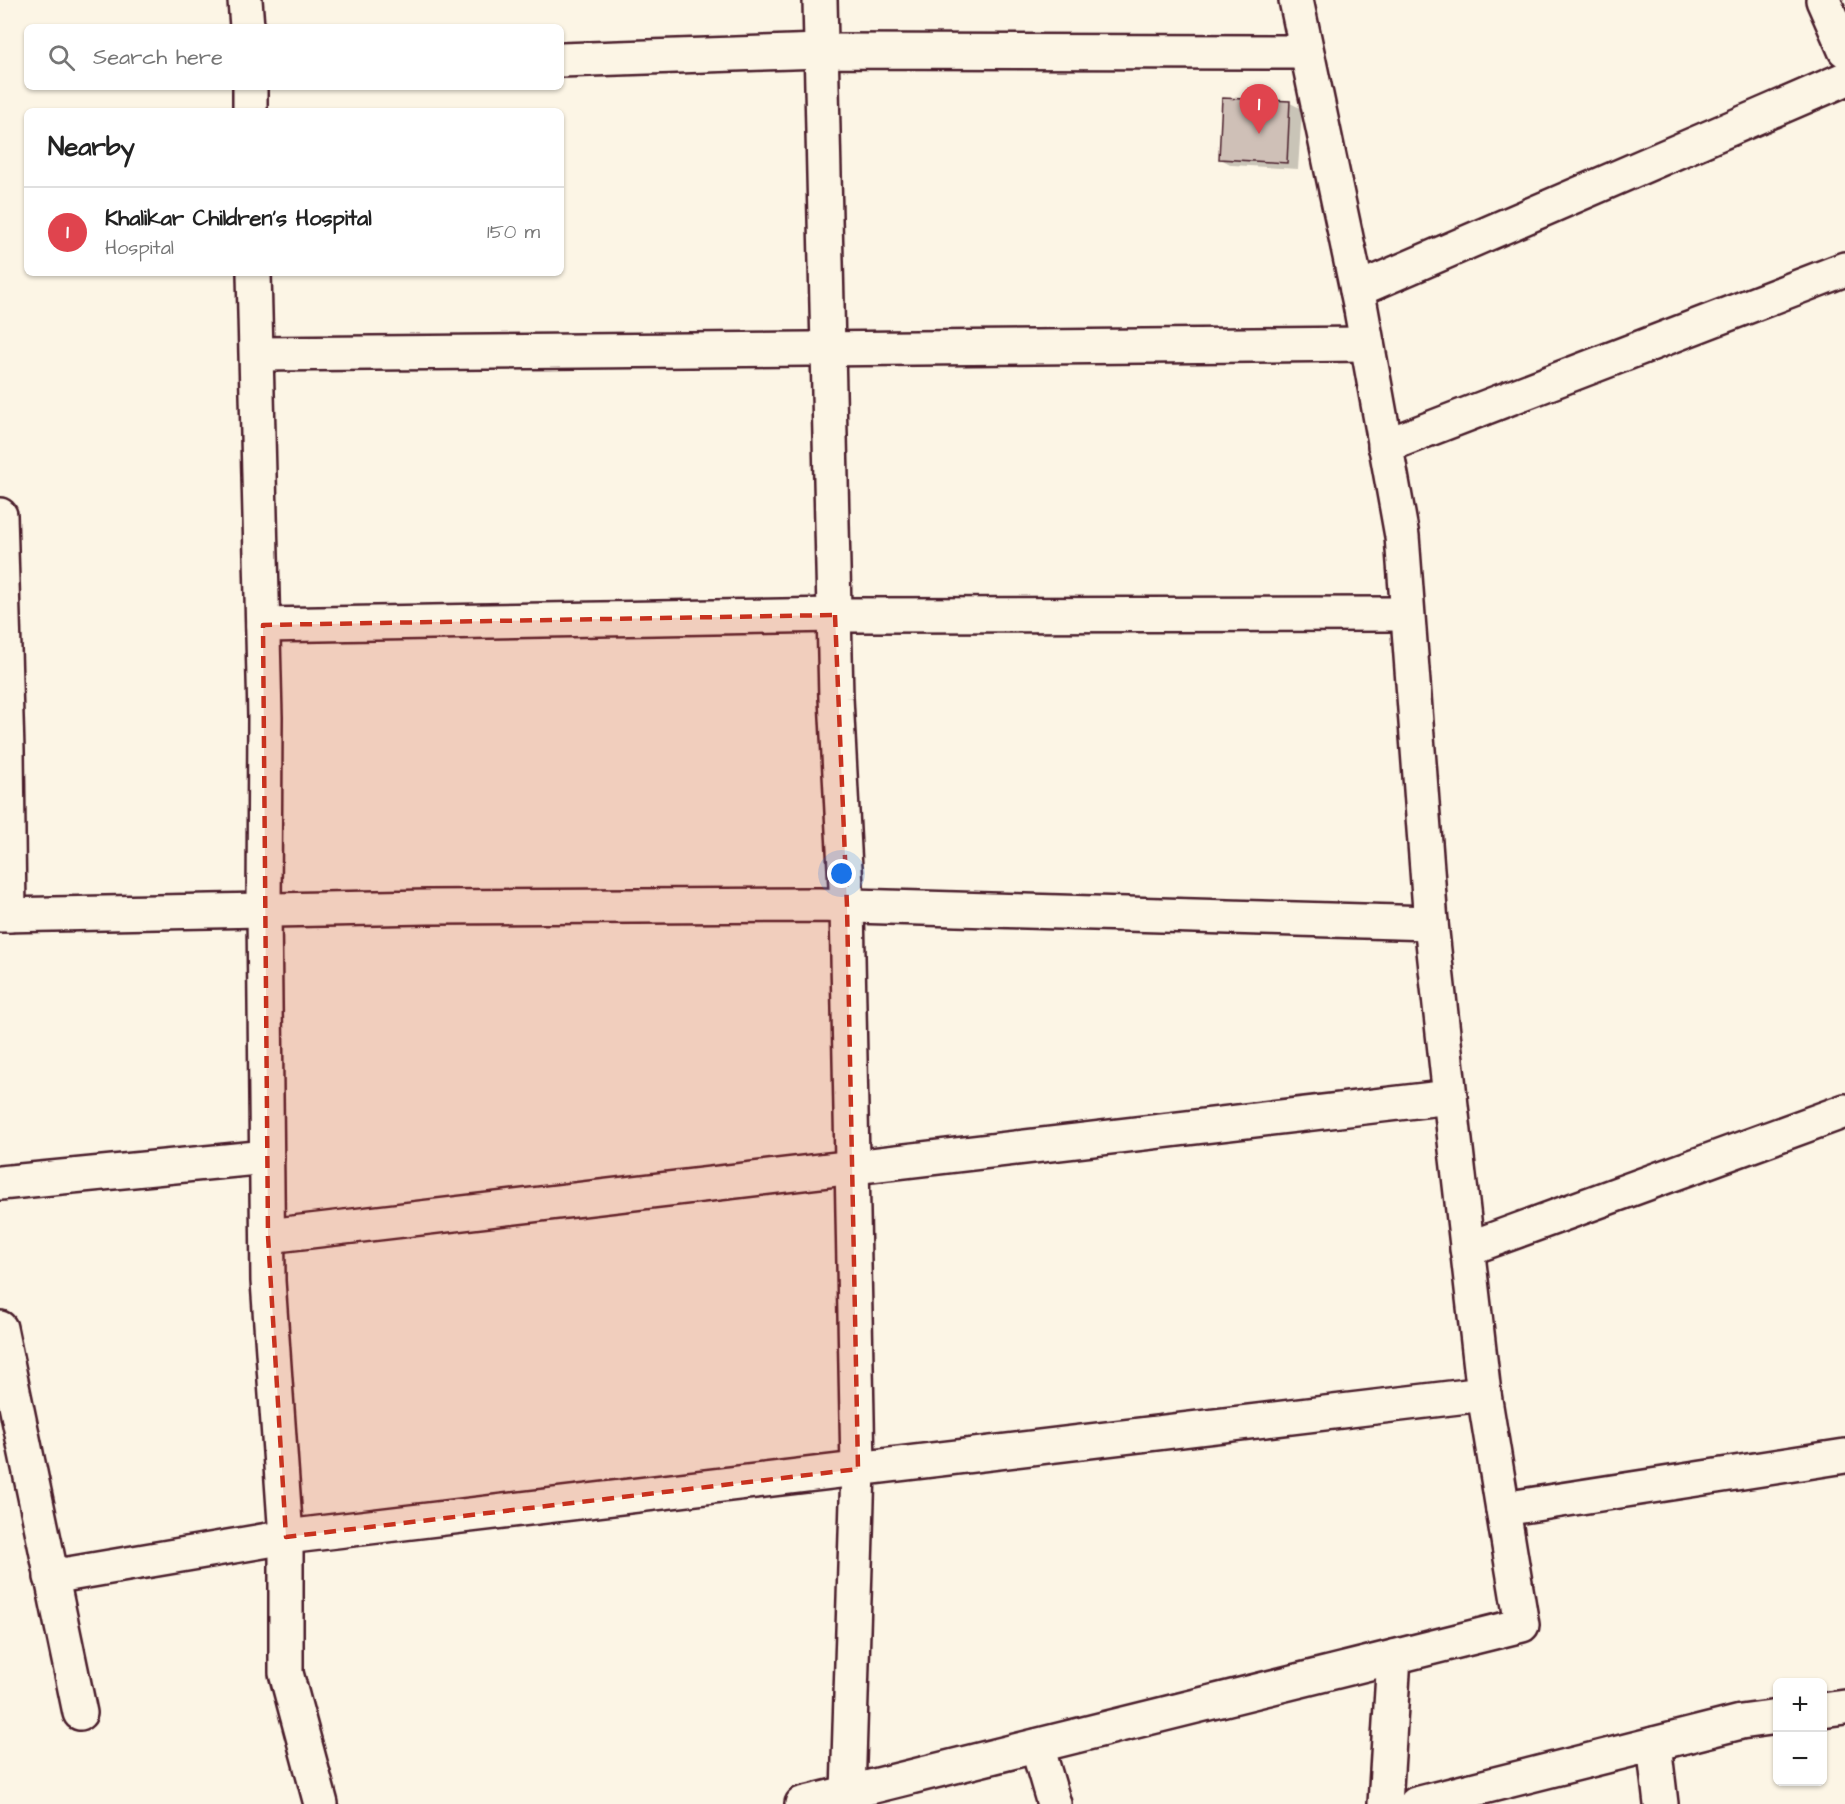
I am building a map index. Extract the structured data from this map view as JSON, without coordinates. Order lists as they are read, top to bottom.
{
  "page": {
    "search": "Search here",
    "pins": "1",
    "heading": "Nearby",
    "list": [
      {
        "mark": "1",
        "name": "Khalikar Children's Hospital",
        "note": "Hospital",
        "value": "150 m"
      }
    ],
    "map_buttons": ["+", "−"]
  }
}
